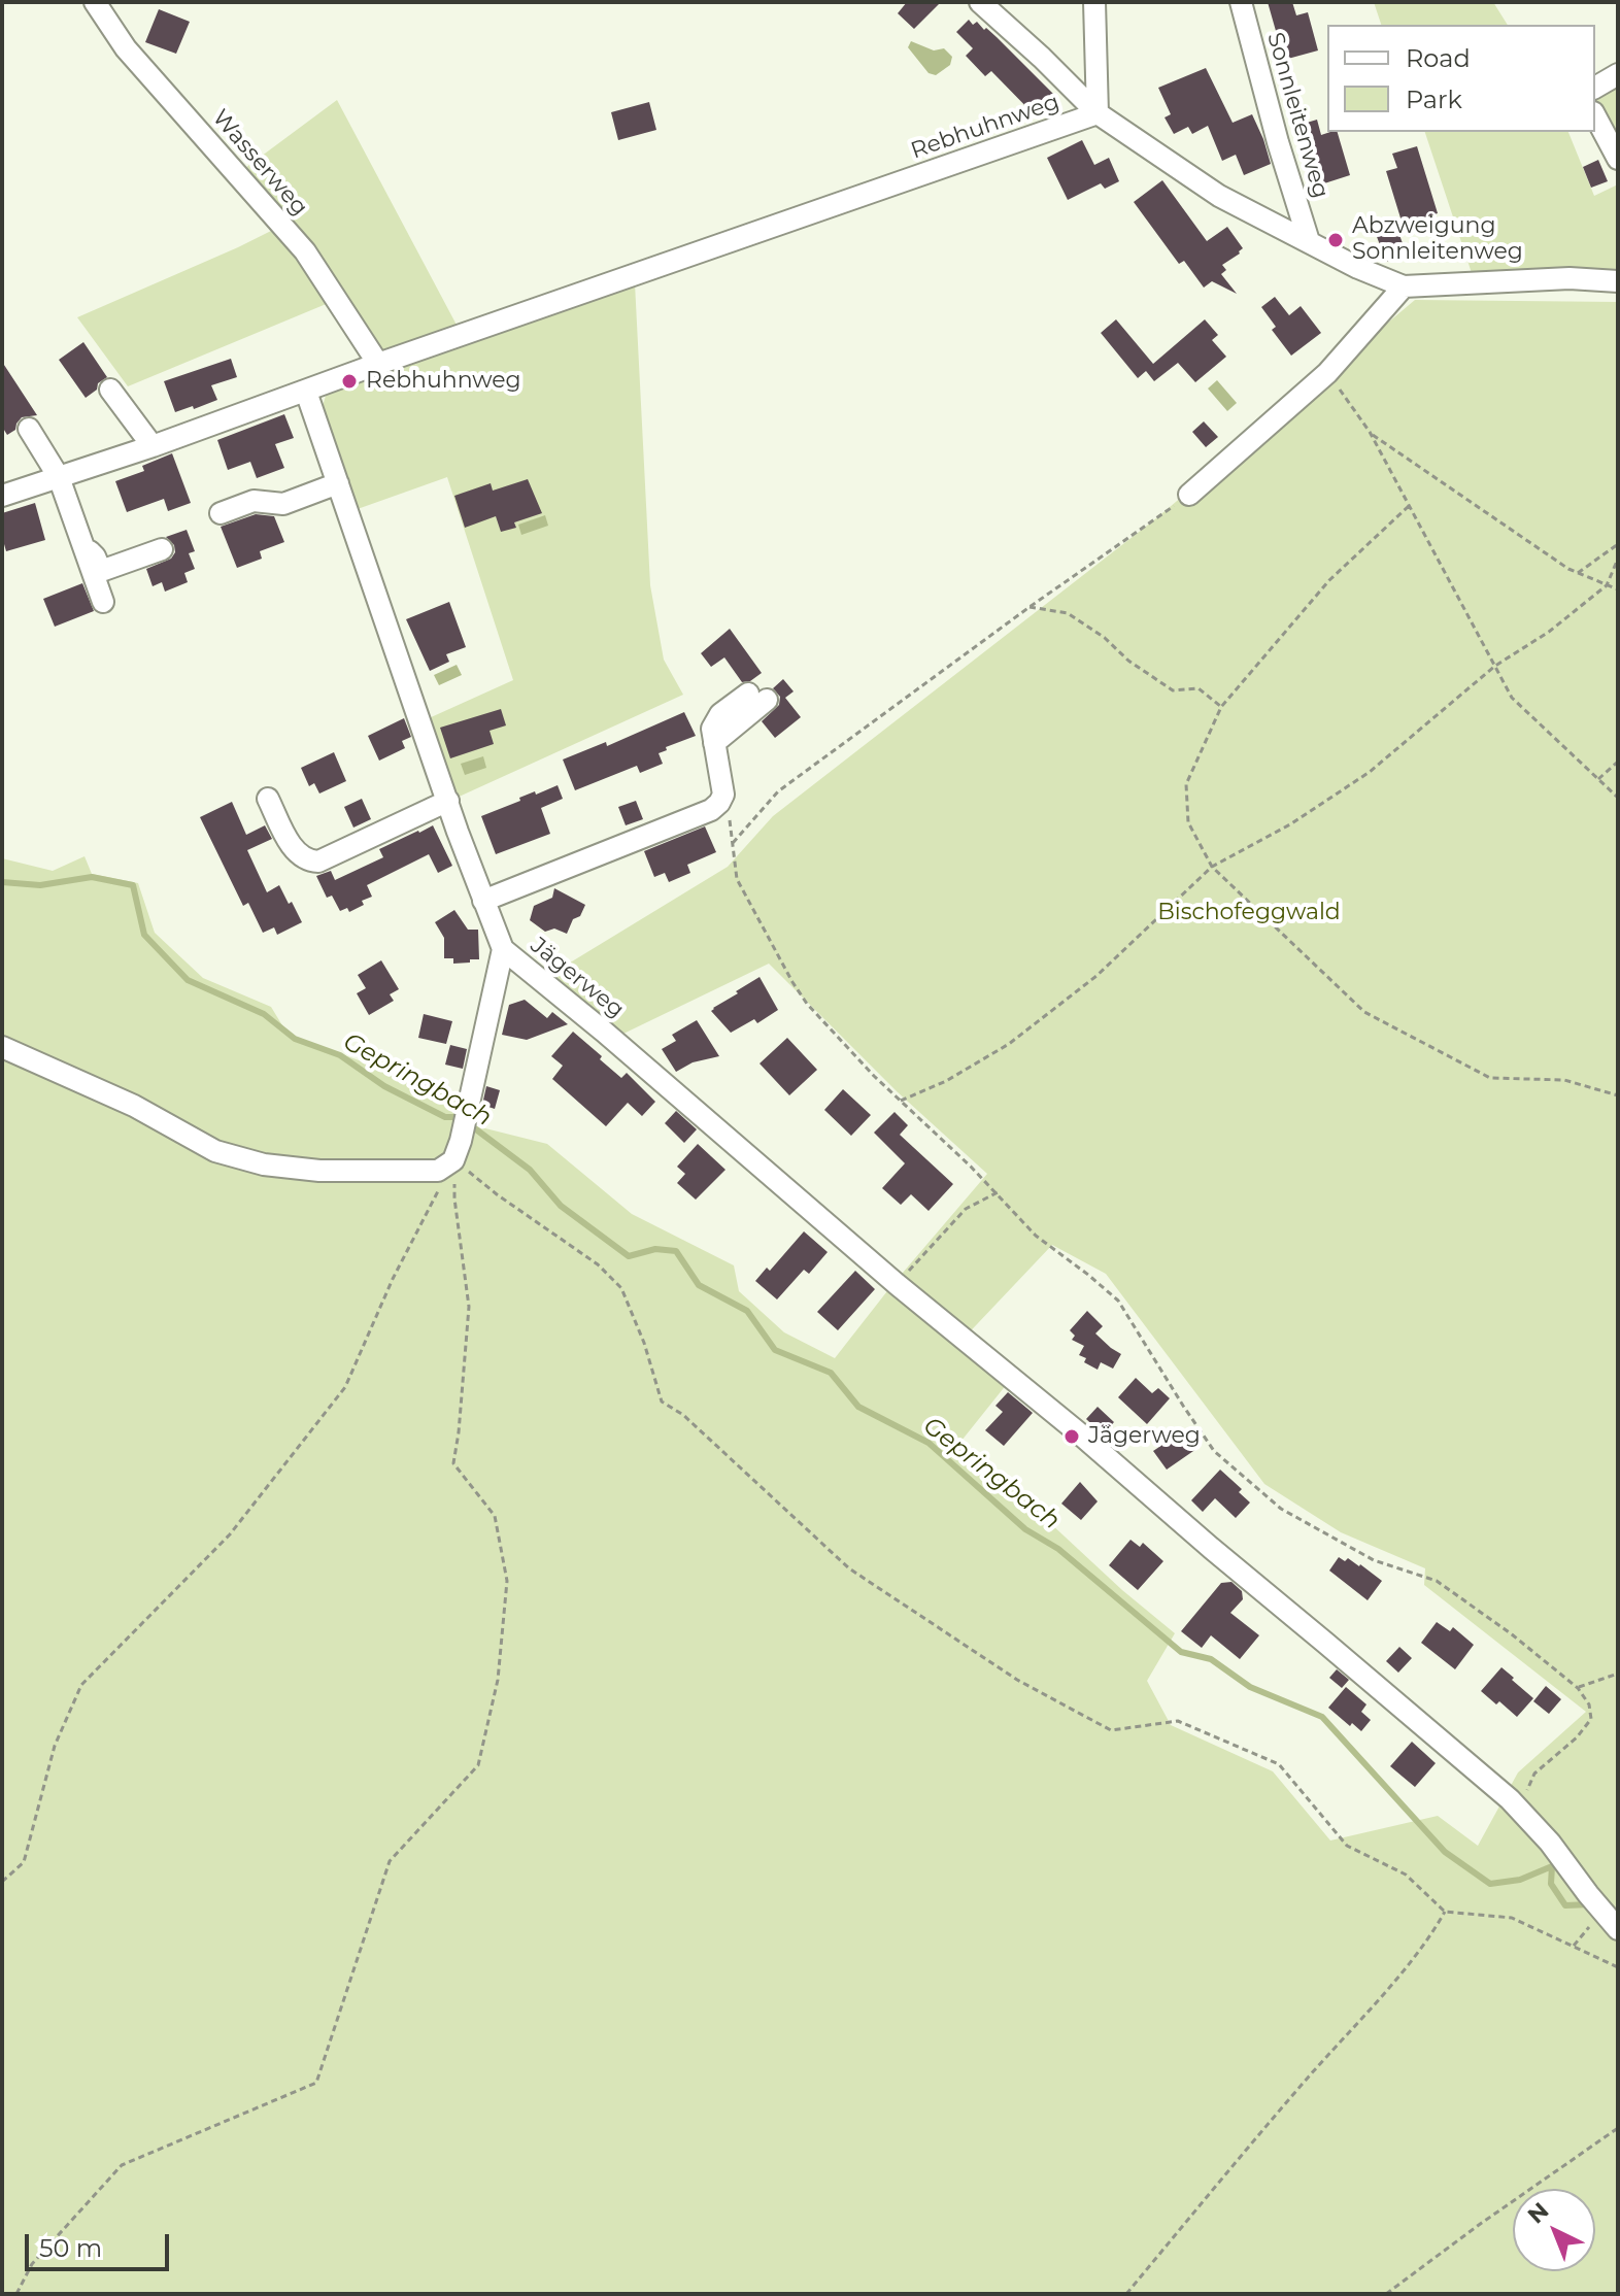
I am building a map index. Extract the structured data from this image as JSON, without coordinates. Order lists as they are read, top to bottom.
{
  "streets": {
    "street": [
      "Sonnleitenweg",
      "Rebhuhnweg",
      "Wasserweg",
      "Jägerweg"
    ]
  },
  "crossings": [
    ["Rebhuhnweg", "Wasserweg"],
    ["Rebhuhnweg", "Jägerweg"]
  ],
  "water": ["Gepringbach"],
  "parks": ["Bischofeggwald"],
  "places": ["Abzweigung Sonnleitenweg", "Rebhuhnweg", "Jägerweg"],
  "legend": ["Road", "Park"],
  "scale_bar": "50 m",
  "north": "top left"
}
